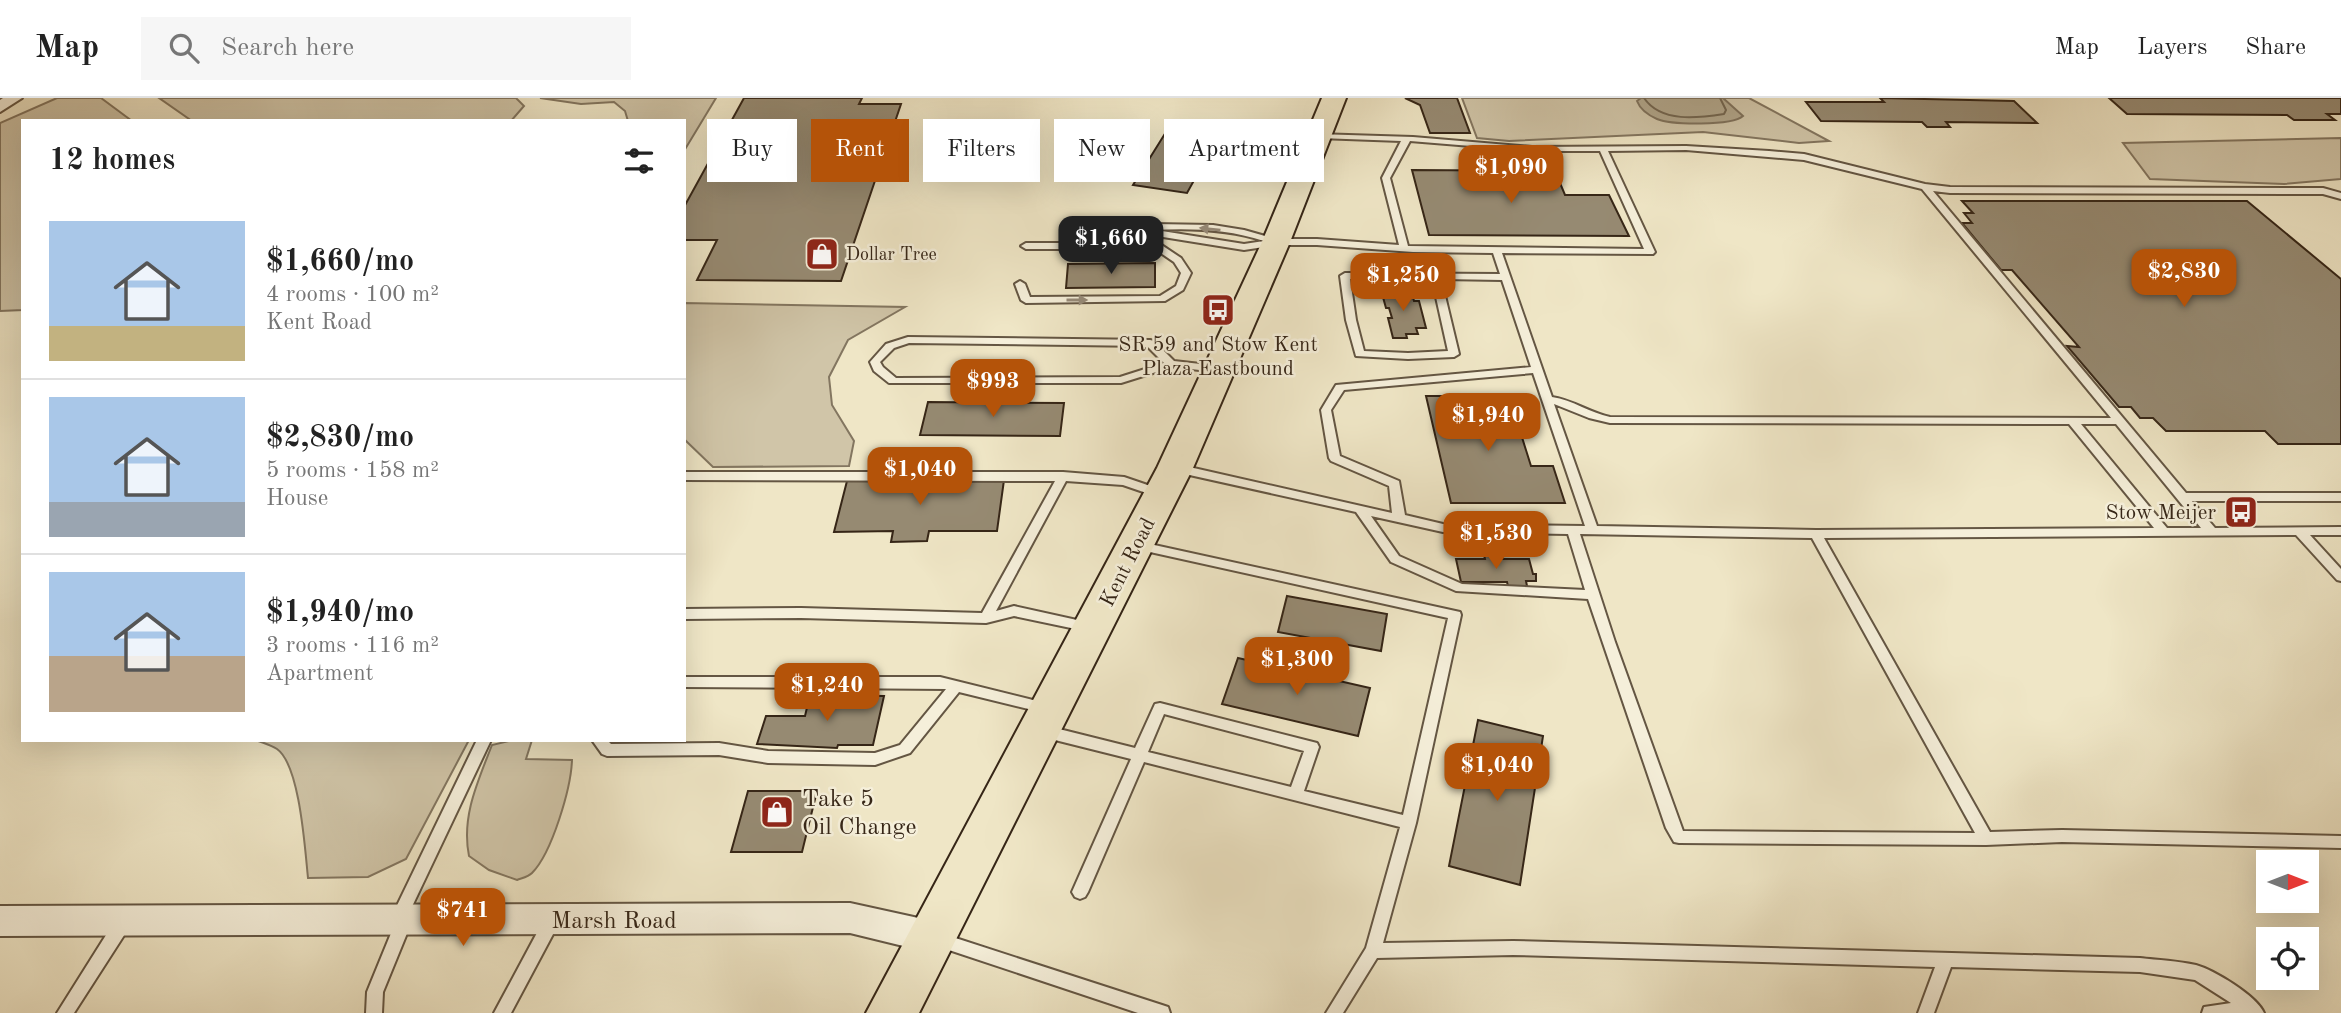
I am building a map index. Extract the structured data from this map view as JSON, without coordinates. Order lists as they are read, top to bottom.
{
  "streets": {
    "main road": ["Kent Road"],
    "street": ["Marsh Road"]
  },
  "crossings": [
    ["Kent Road", "Marsh Road"]
  ],
  "places": {
    "shop": ["Dollar Tree", "Take 5 Oil Change"],
    "bus stop": ["SR 59 and Stow Kent Plaza Eastbound", "Stow Meijer"]
  },
  "north": "right",
  "page": {
    "header": "Map",
    "search": "Search here",
    "nav": ["Map", "Layers", "Share"],
    "chip": [
      "Buy",
      "Rent",
      "Filters",
      "New",
      "Apartment"
    ],
    "heading": "12 homes",
    "price": [
      "$1,090",
      "$1,660",
      "$2,830",
      "$1,250",
      "$993",
      "$1,940",
      "$1,040",
      "$1,530",
      "$1,300",
      "$1,240",
      "$1,040",
      "$741"
    ],
    "list": [
      {
        "name": "$1,660/mo",
        "note": "4 rooms · 100 m² · Kent Road"
      },
      {
        "name": "$2,830/mo",
        "note": "5 rooms · 158 m² · House"
      },
      {
        "name": "$1,940/mo",
        "note": "3 rooms · 116 m² · Apartment"
      }
    ]
  }
}
